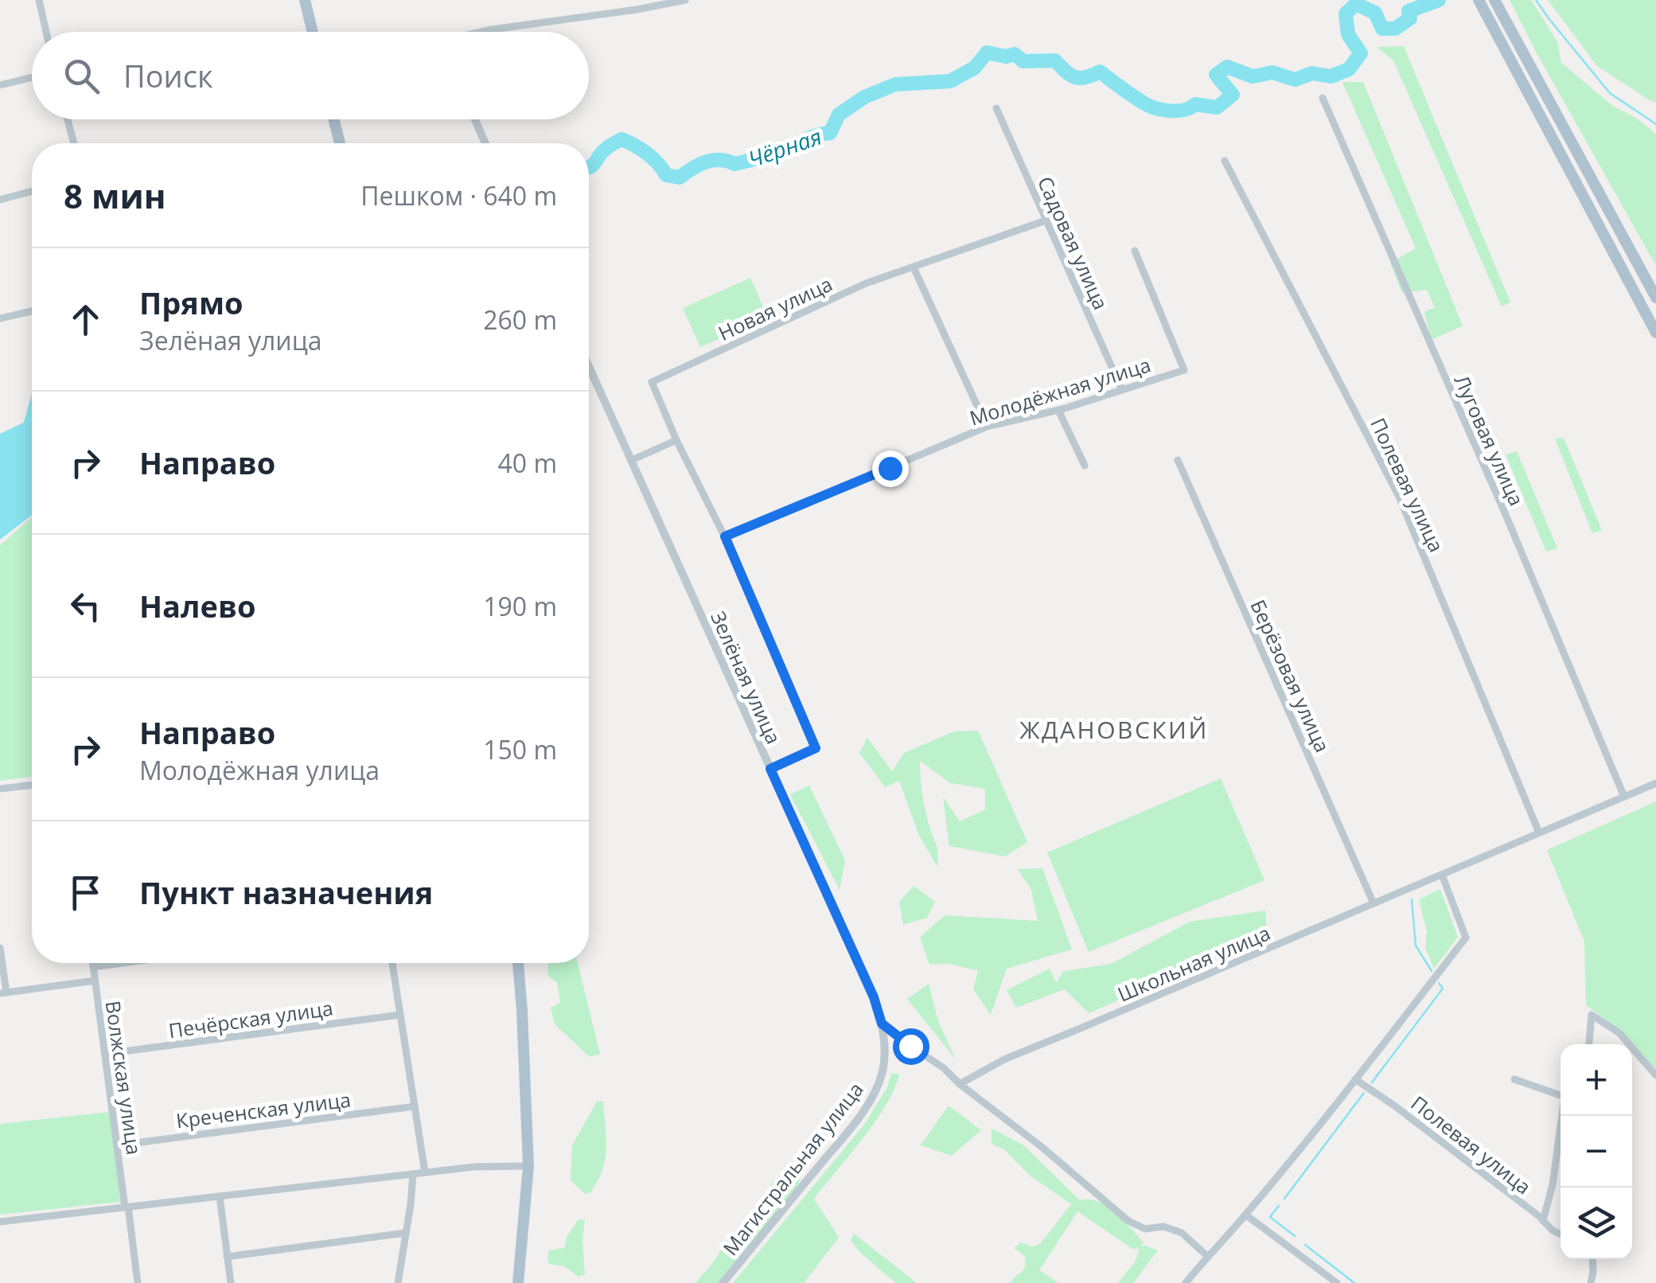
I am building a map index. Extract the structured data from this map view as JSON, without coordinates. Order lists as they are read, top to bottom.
{
  "streets": {
    "street": [
      "Садовая улица",
      "Новая улица",
      "Молодёжная улица",
      "Луговая улица",
      "Полевая улица",
      "Берёзовая улица",
      "Зелёная улица",
      "Школьная улица",
      "Печёрская улица",
      "Волжская улица",
      "Креченская улица",
      "Магистральная улица"
    ]
  },
  "crossings": [
    ["Садовая улица", "Новая улица"],
    ["Садовая улица", "Молодёжная улица"],
    ["Луговая улица", "Школьная улица"],
    ["Полевая улица", "Школьная улица"],
    ["Берёзовая улица", "Школьная улица"],
    ["Зелёная улица", "Магистральная улица"],
    ["Печёрская улица", "Волжская улица"],
    ["Волжская улица", "Креченская улица"]
  ],
  "districts": ["ЖДАНОВСКИЙ"],
  "water": ["Чёрная"],
  "page": {
    "search": "Поиск",
    "heading": ["8 мин", "Пешком · 640 m"],
    "list": [
      ["Прямо", "Зелёная улица", "260 m"],
      ["Направо", "40 m"],
      ["Налево", "190 m"],
      ["Направо", "Молодёжная улица", "150 m"],
      "Пункт назначения"
    ],
    "map_buttons": ["+", "−"]
  }
}
